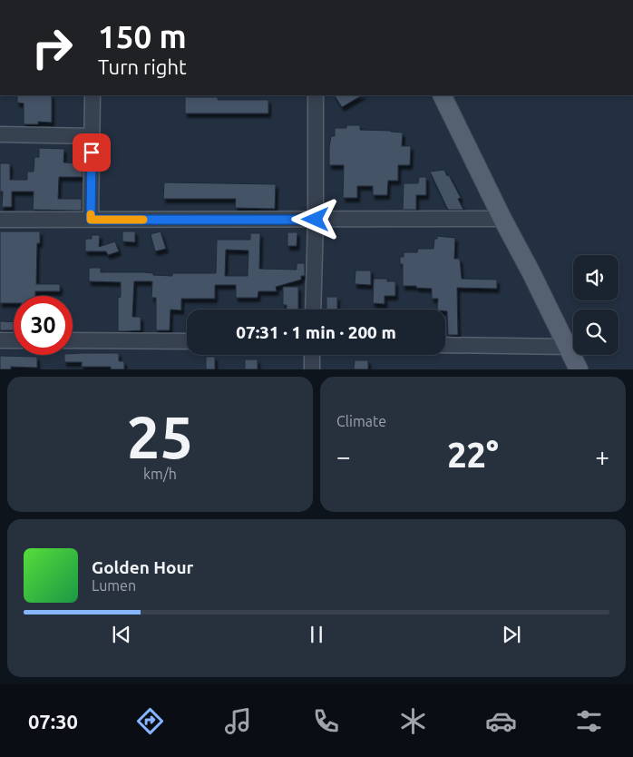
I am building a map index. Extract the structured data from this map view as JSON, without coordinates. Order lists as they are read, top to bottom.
{
  "page": {
    "turn": ["150 m", "Turn right"],
    "limit": "30",
    "trip": "07:31 · 1 min · 200 m",
    "tile": [
      ["25", "km/h"],
      "Climate"
    ],
    "heat": ["−", "22°", "+"],
    "song": ["Golden Hour", "Lumen"],
    "tabs": "07:30"
  }
}
